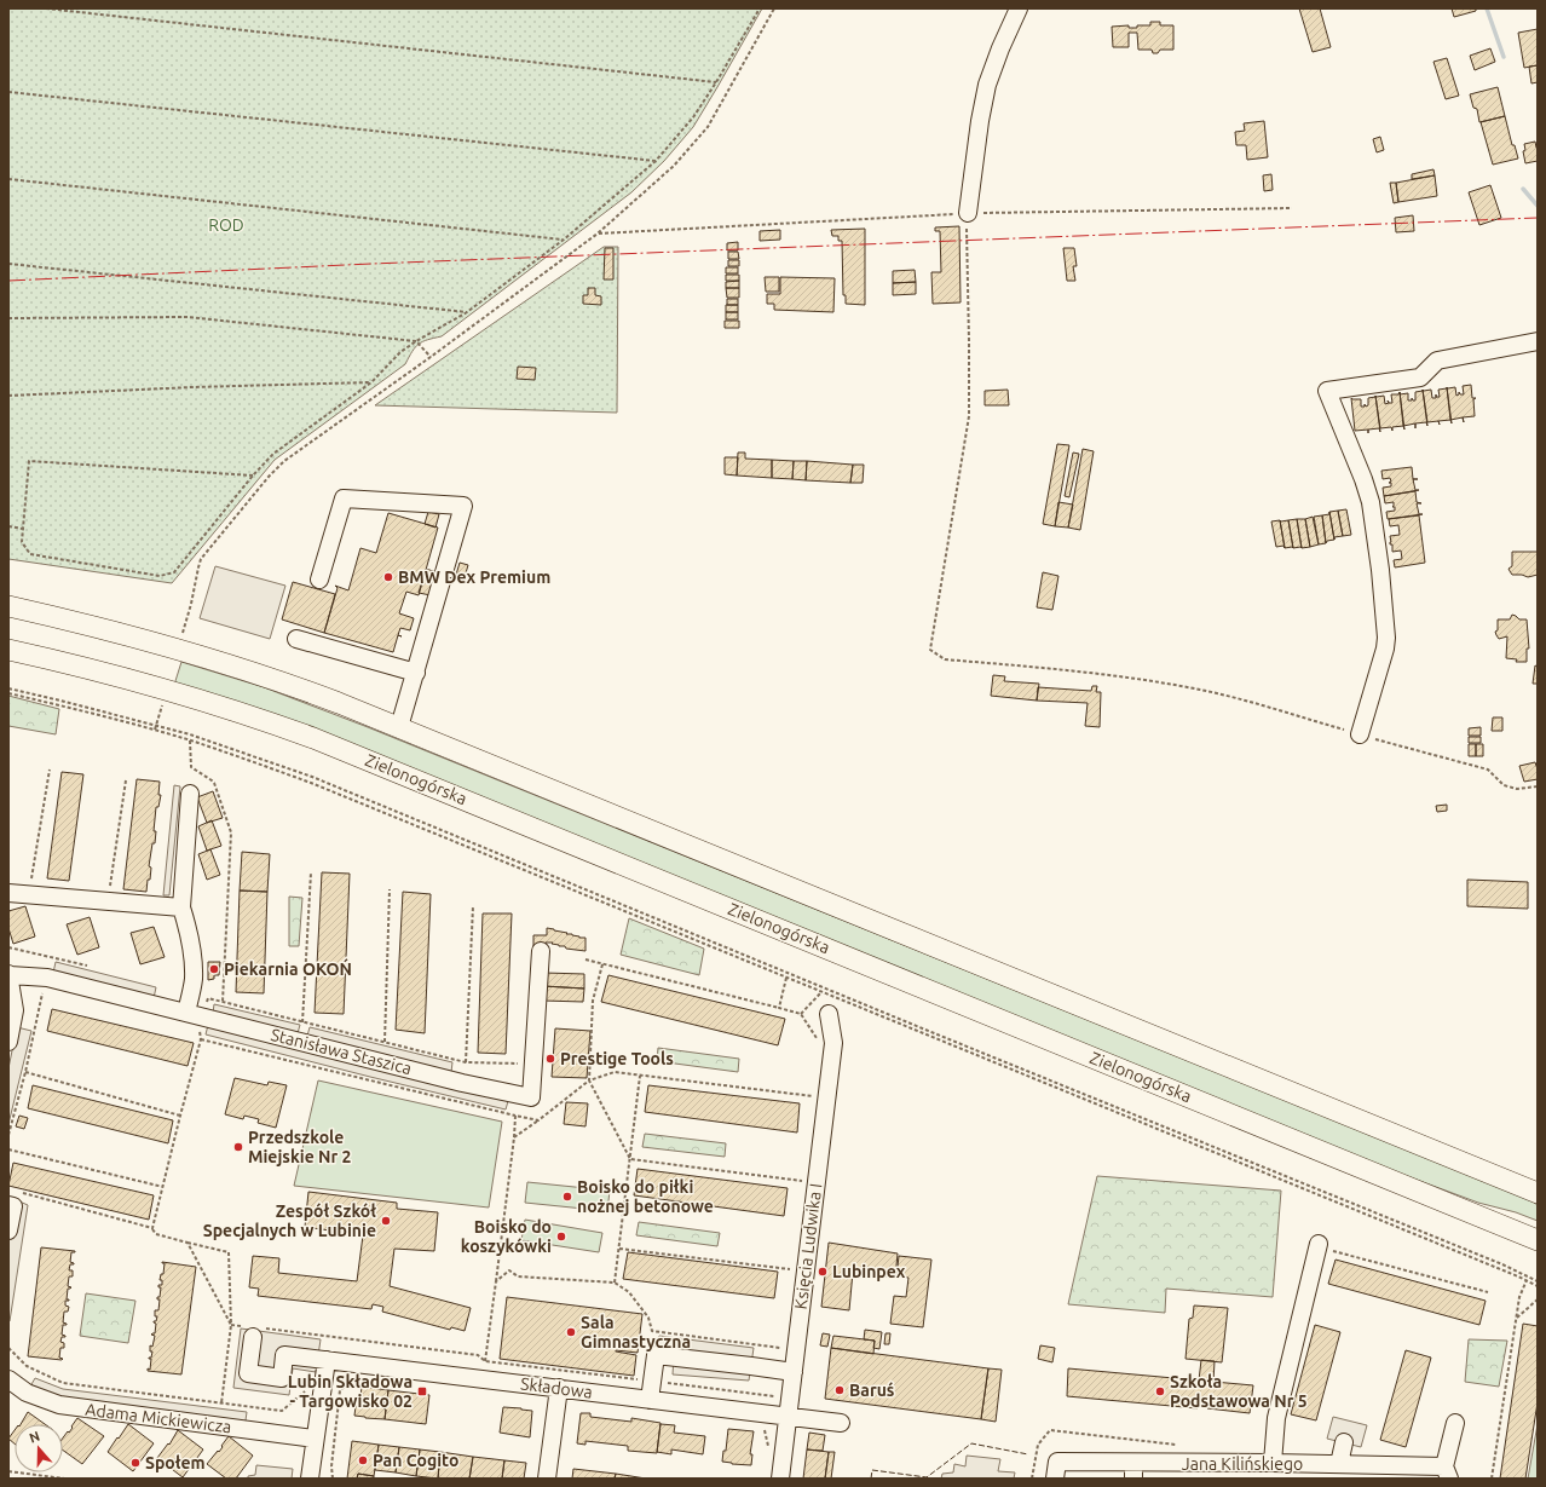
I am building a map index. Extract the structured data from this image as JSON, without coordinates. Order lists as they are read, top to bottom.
{
  "streets": {
    "main road": ["Zielonogórska"],
    "street": [
      "Stanisława Staszica",
      "Księcia Ludwika I",
      "Składowa",
      "Adama Mickiewicza",
      "Jana Kilińskiego"
    ]
  },
  "crossings": [
    ["Księcia Ludwika I", "Składowa"]
  ],
  "parks": ["ROD"],
  "places": {
    "other": [
      "BMW Dex Premium",
      "Piekarnia OKOŃ",
      "Prestige Tools",
      "Przedszkole Miejskie Nr 2",
      "Boisko do piłki nożnej betonowe",
      "Zespół Szkół Specjalnych w Lubinie",
      "Boisko do koszykówki",
      "Lubinpex",
      "Sala Gimnastyczna",
      "Baruś",
      "Szkoła Podstawowa Nr 5",
      "Pan Cogito",
      "Społem"
    ],
    "transit": ["Lubin Składowa - Targowisko 02"]
  },
  "north": "top"
}
